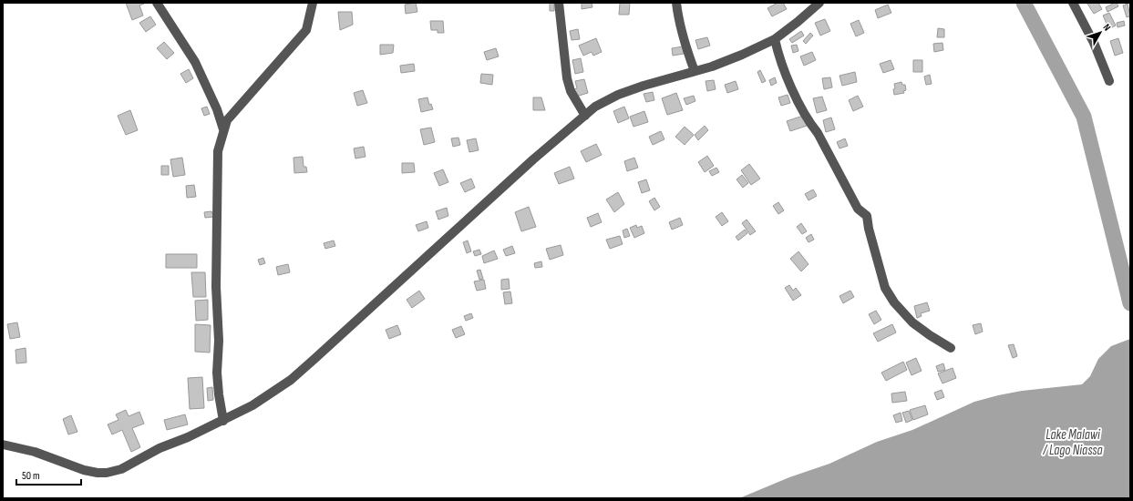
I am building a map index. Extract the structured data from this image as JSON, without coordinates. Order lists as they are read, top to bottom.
{
  "water": ["Lake Malawi / Lago Niassa"],
  "scale_bar": "50 m",
  "north": "top right"
}
